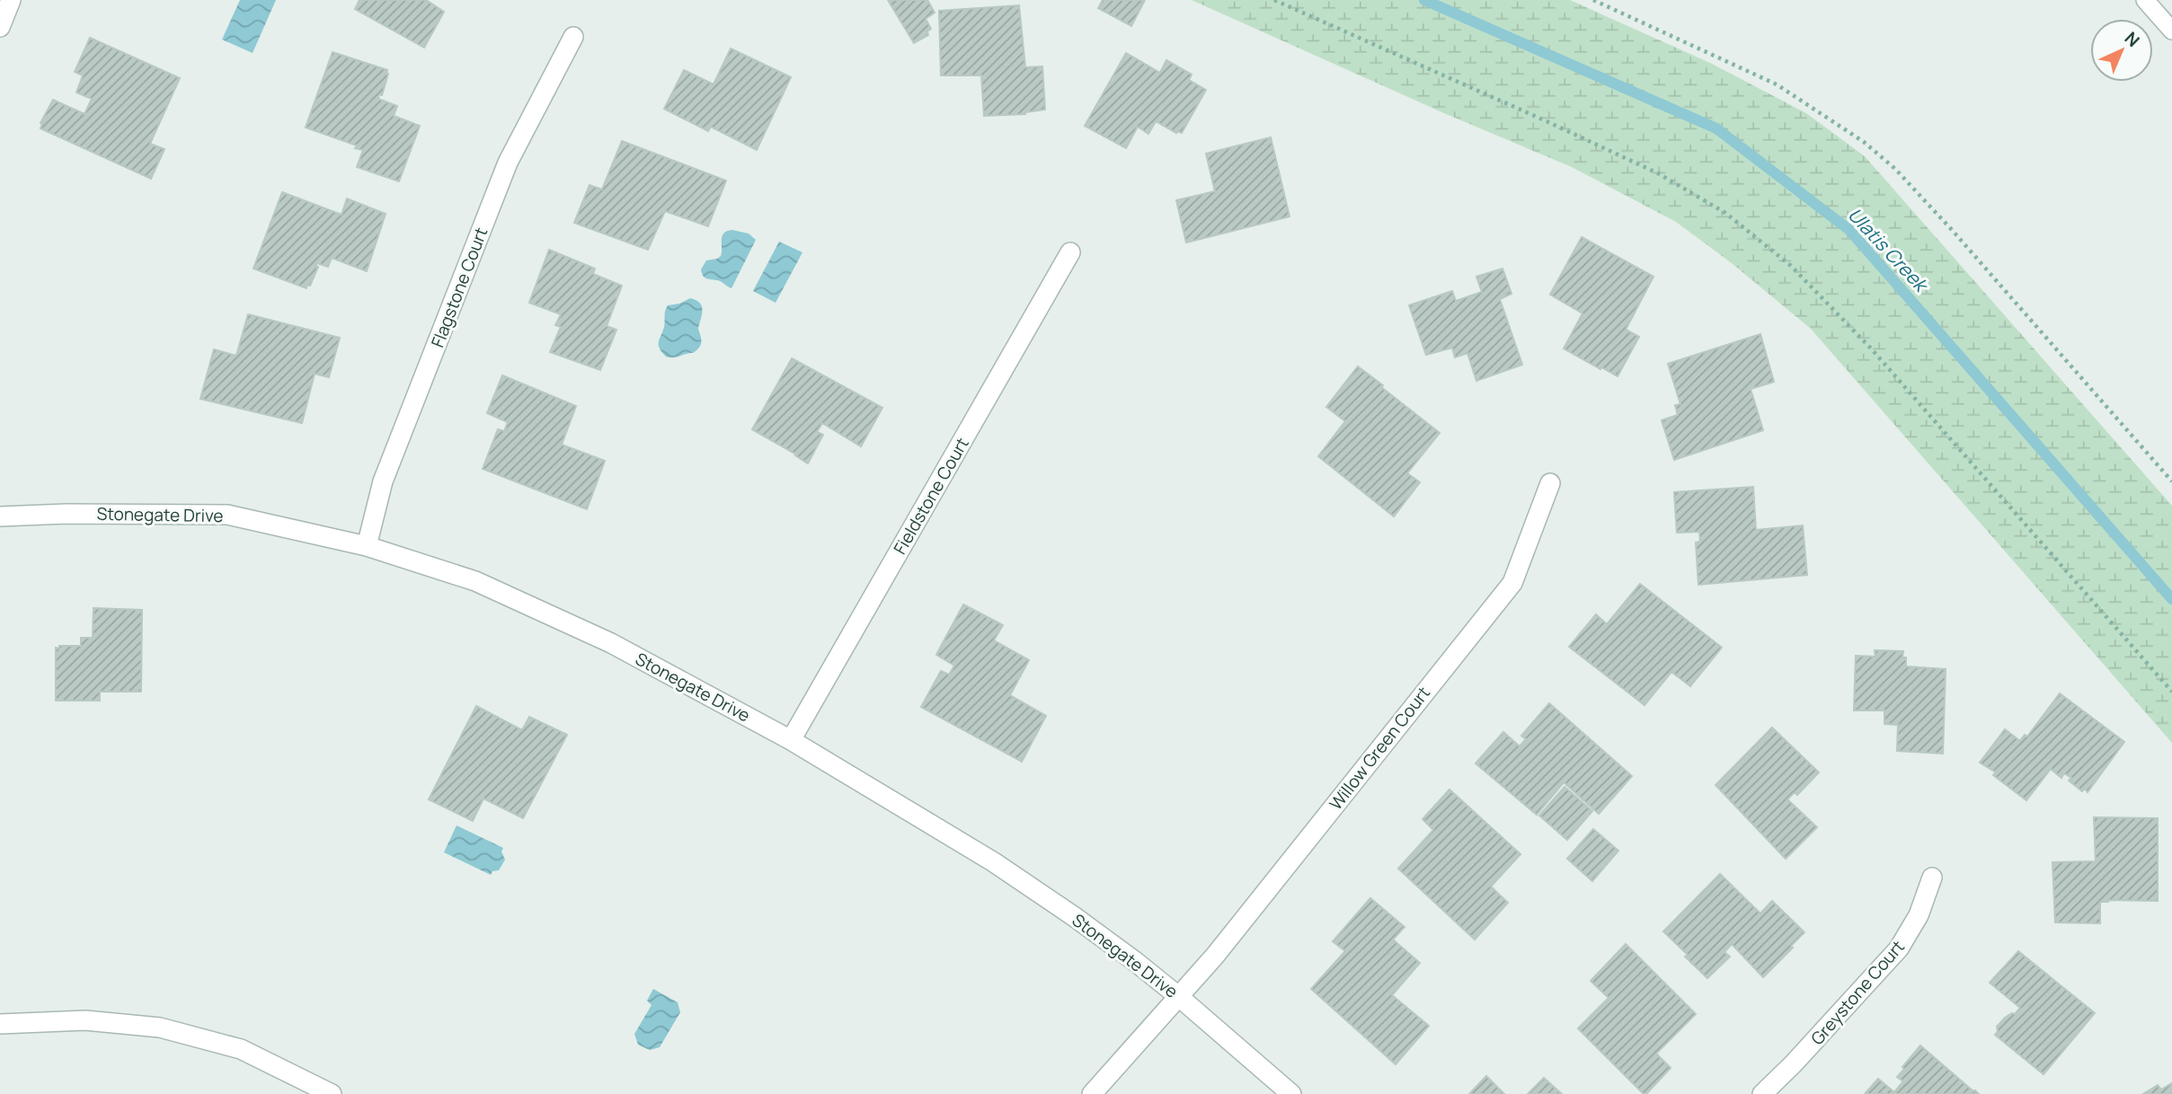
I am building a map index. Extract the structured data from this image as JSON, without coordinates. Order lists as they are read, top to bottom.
{
  "streets": {
    "street": [
      "Flagstone Court",
      "Fieldstone Court",
      "Stonegate Drive",
      "Willow Green Court",
      "Greystone Court"
    ]
  },
  "crossings": [
    ["Flagstone Court", "Stonegate Drive"],
    ["Fieldstone Court", "Stonegate Drive"],
    ["Stonegate Drive", "Willow Green Court"]
  ],
  "water": ["Ulatis Creek"],
  "north": "top right"
}
